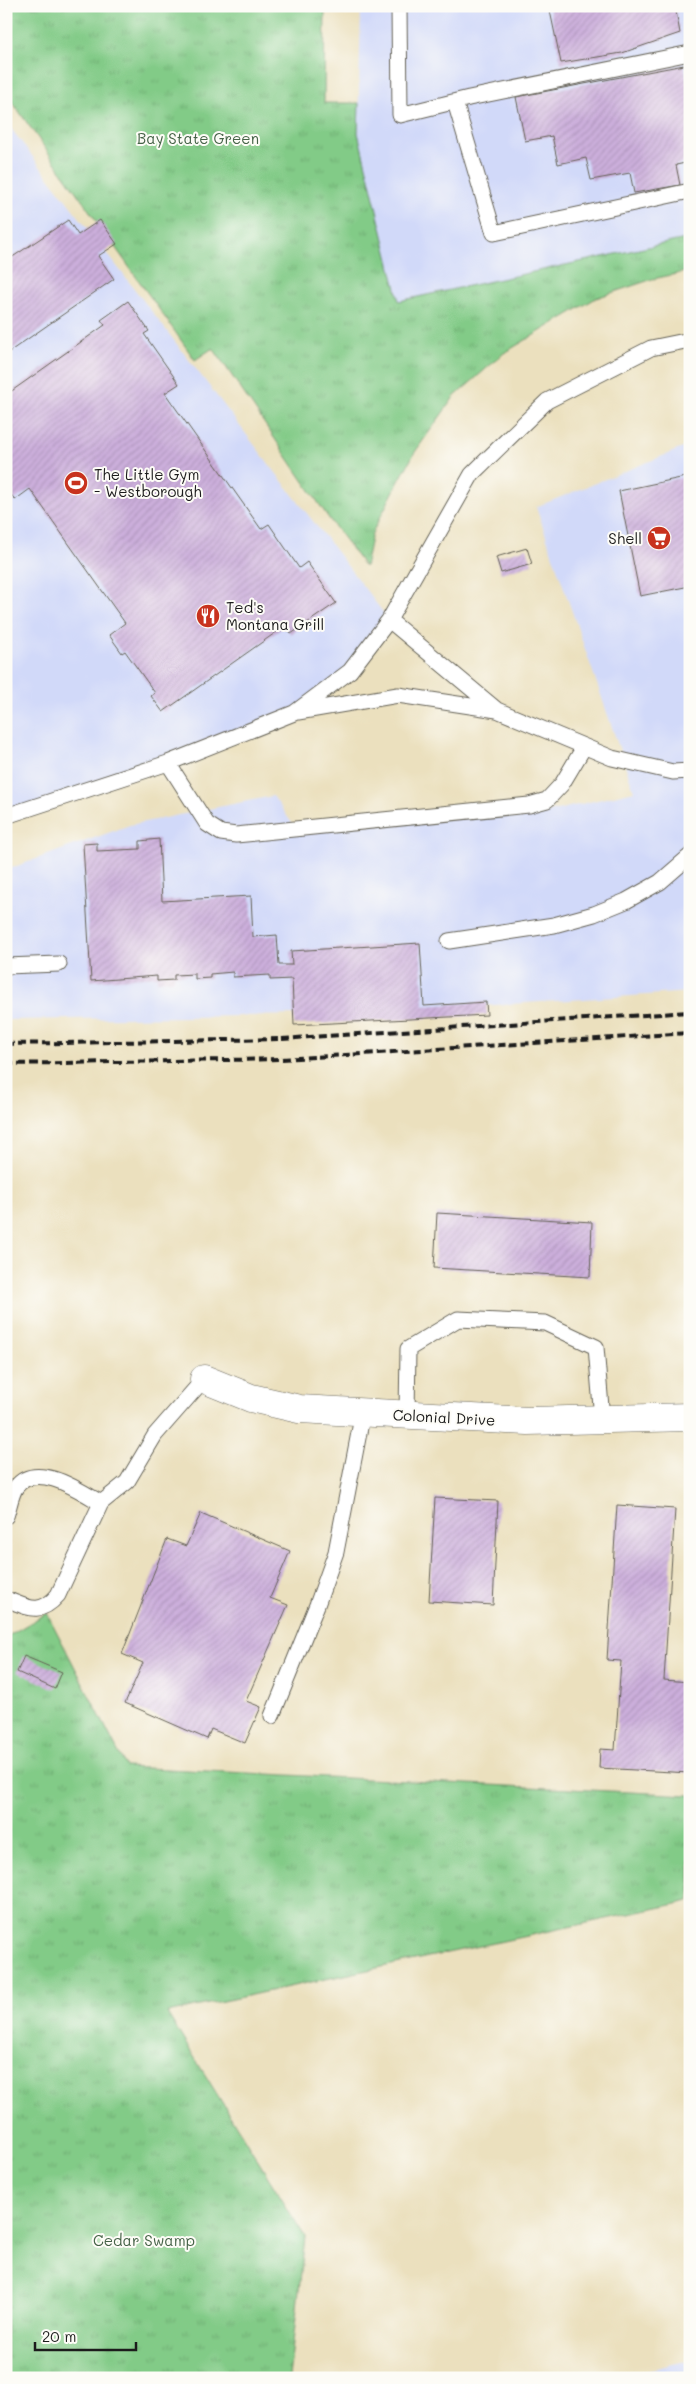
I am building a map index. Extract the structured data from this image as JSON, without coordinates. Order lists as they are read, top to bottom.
{
  "streets": {
    "street": ["Colonial Drive"]
  },
  "parks": ["Bay State Green", "Cedar Swamp"],
  "places": {
    "sports": ["The Little Gym - Westborough"],
    "supermarket": ["Shell"],
    "restaurant": ["Ted's Montana Grill"]
  },
  "scale_bar": "20 m"
}
